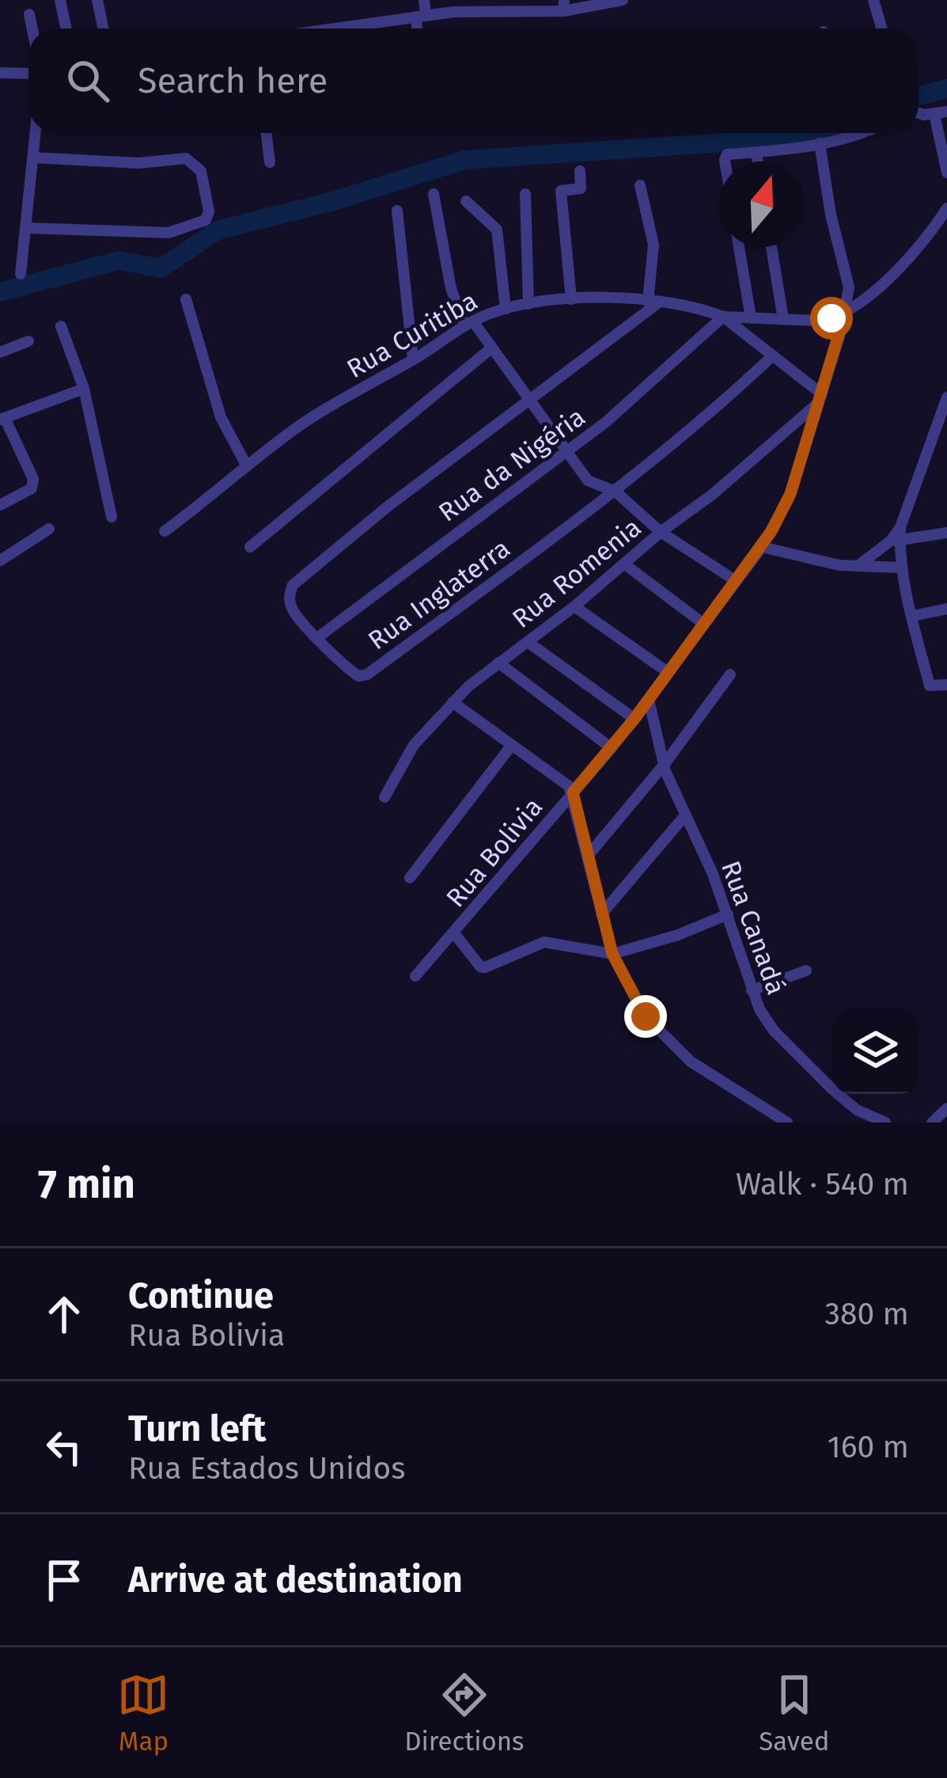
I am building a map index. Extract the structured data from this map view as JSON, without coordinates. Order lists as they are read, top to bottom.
{
  "streets": {
    "street": [
      "Rua Curitiba",
      "Rua da Nigéria",
      "Rua Romenia",
      "Rua Inglaterra",
      "Rua Bolivia",
      "Rua Canadá"
    ]
  },
  "crossings": [
    ["Rua Curitiba", "Rua da Nigéria"],
    ["Rua Curitiba", "Rua Inglaterra"],
    ["Rua da Nigéria", "Rua Inglaterra"],
    ["Rua Romenia", "Rua Bolivia"],
    ["Rua Bolivia", "Rua Canadá"]
  ],
  "north": "top",
  "page": {
    "search": "Search here",
    "heading": ["7 min", "Walk · 540 m"],
    "list": [
      ["Continue", "Rua Bolivia", "380 m"],
      ["Turn left", "Rua Estados Unidos", "160 m"],
      "Arrive at destination"
    ],
    "nav": ["Map", "Directions", "Saved"]
  }
}
